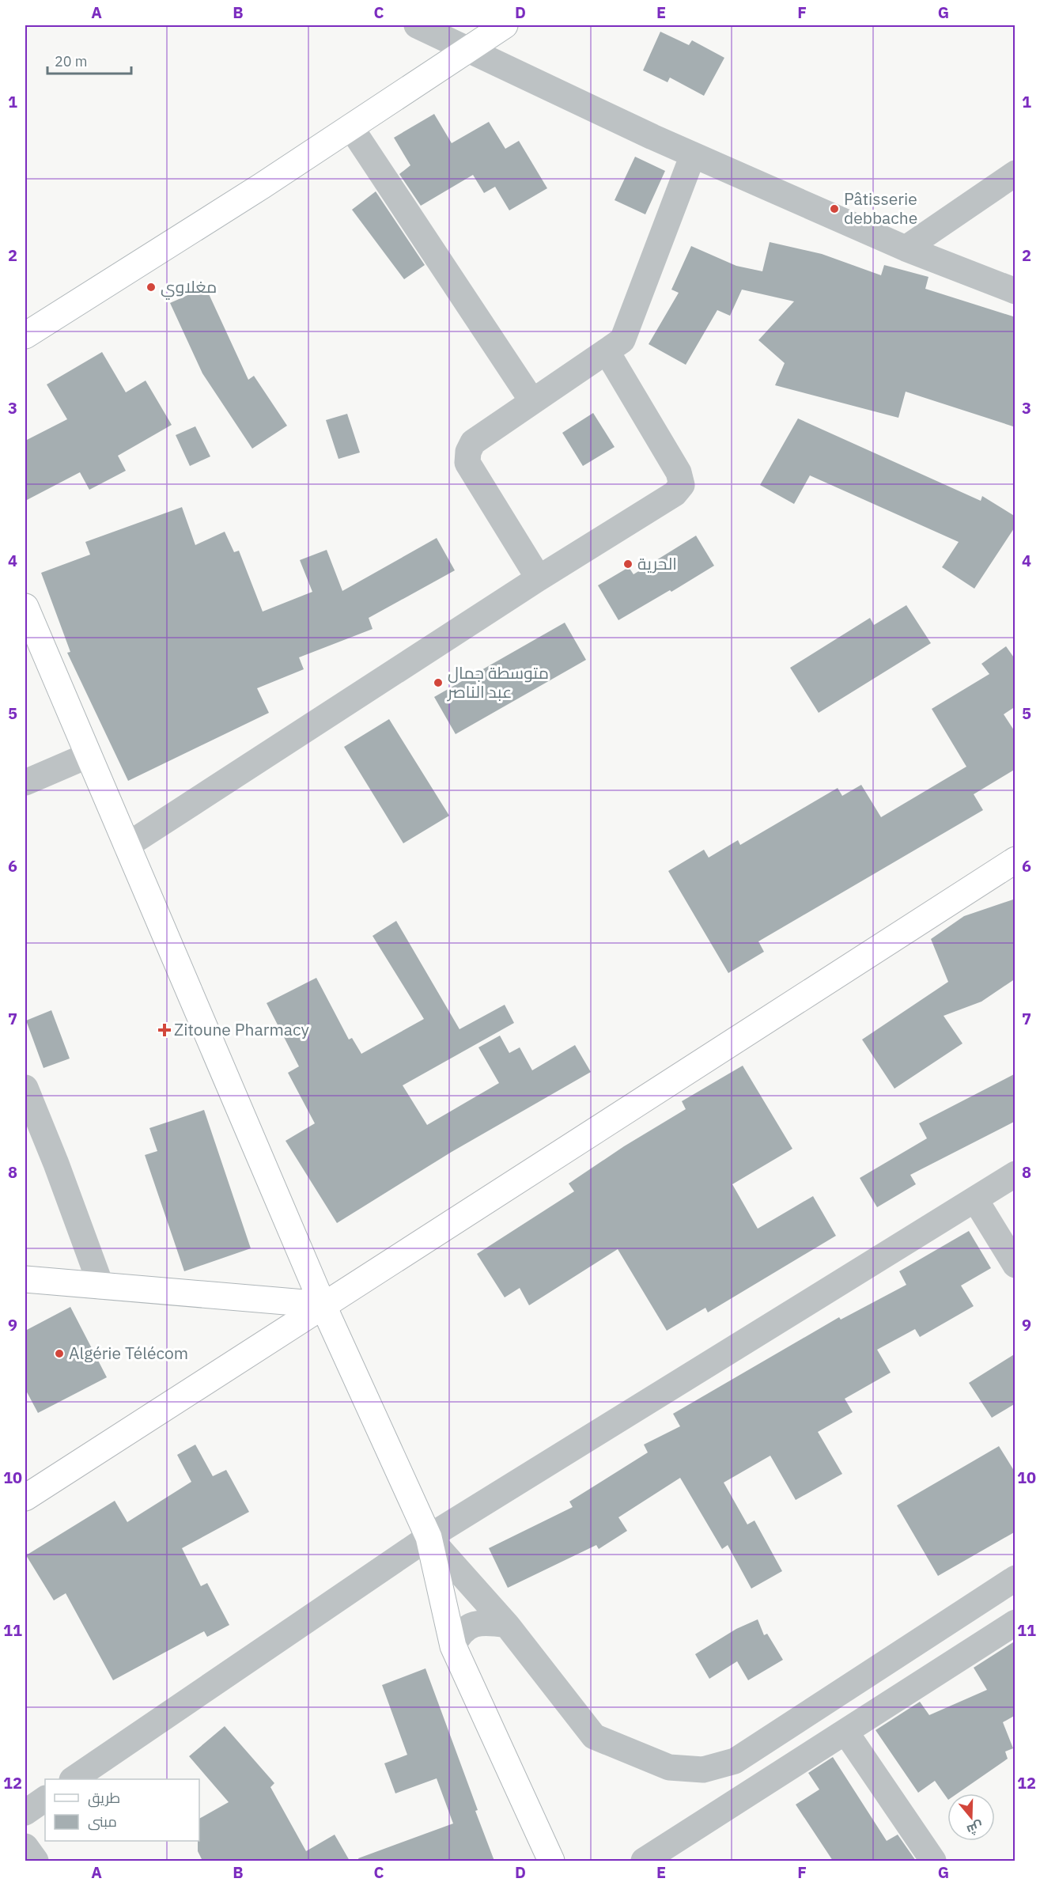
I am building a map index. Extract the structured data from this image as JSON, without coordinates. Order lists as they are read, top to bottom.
{
  "places": {
    "other": [
      "Pâtisserie debbache",
      "مغلاوي",
      "الحرية",
      "متوسطة جمال عبد الناصر",
      "Algérie Télécom"
    ],
    "health": ["Zitoune Pharmacy"]
  },
  "legend": ["طريق", "مبنى"],
  "scale_bar": "20 m",
  "north": "bottom",
  "grid": {
    "columns": [
      "A",
      "B",
      "C",
      "D",
      "E",
      "F",
      "G"
    ],
    "rows": [
      "1",
      "2",
      "3",
      "4",
      "5",
      "6",
      "7",
      "8",
      "9",
      "10",
      "11",
      "12"
    ]
  }
}
